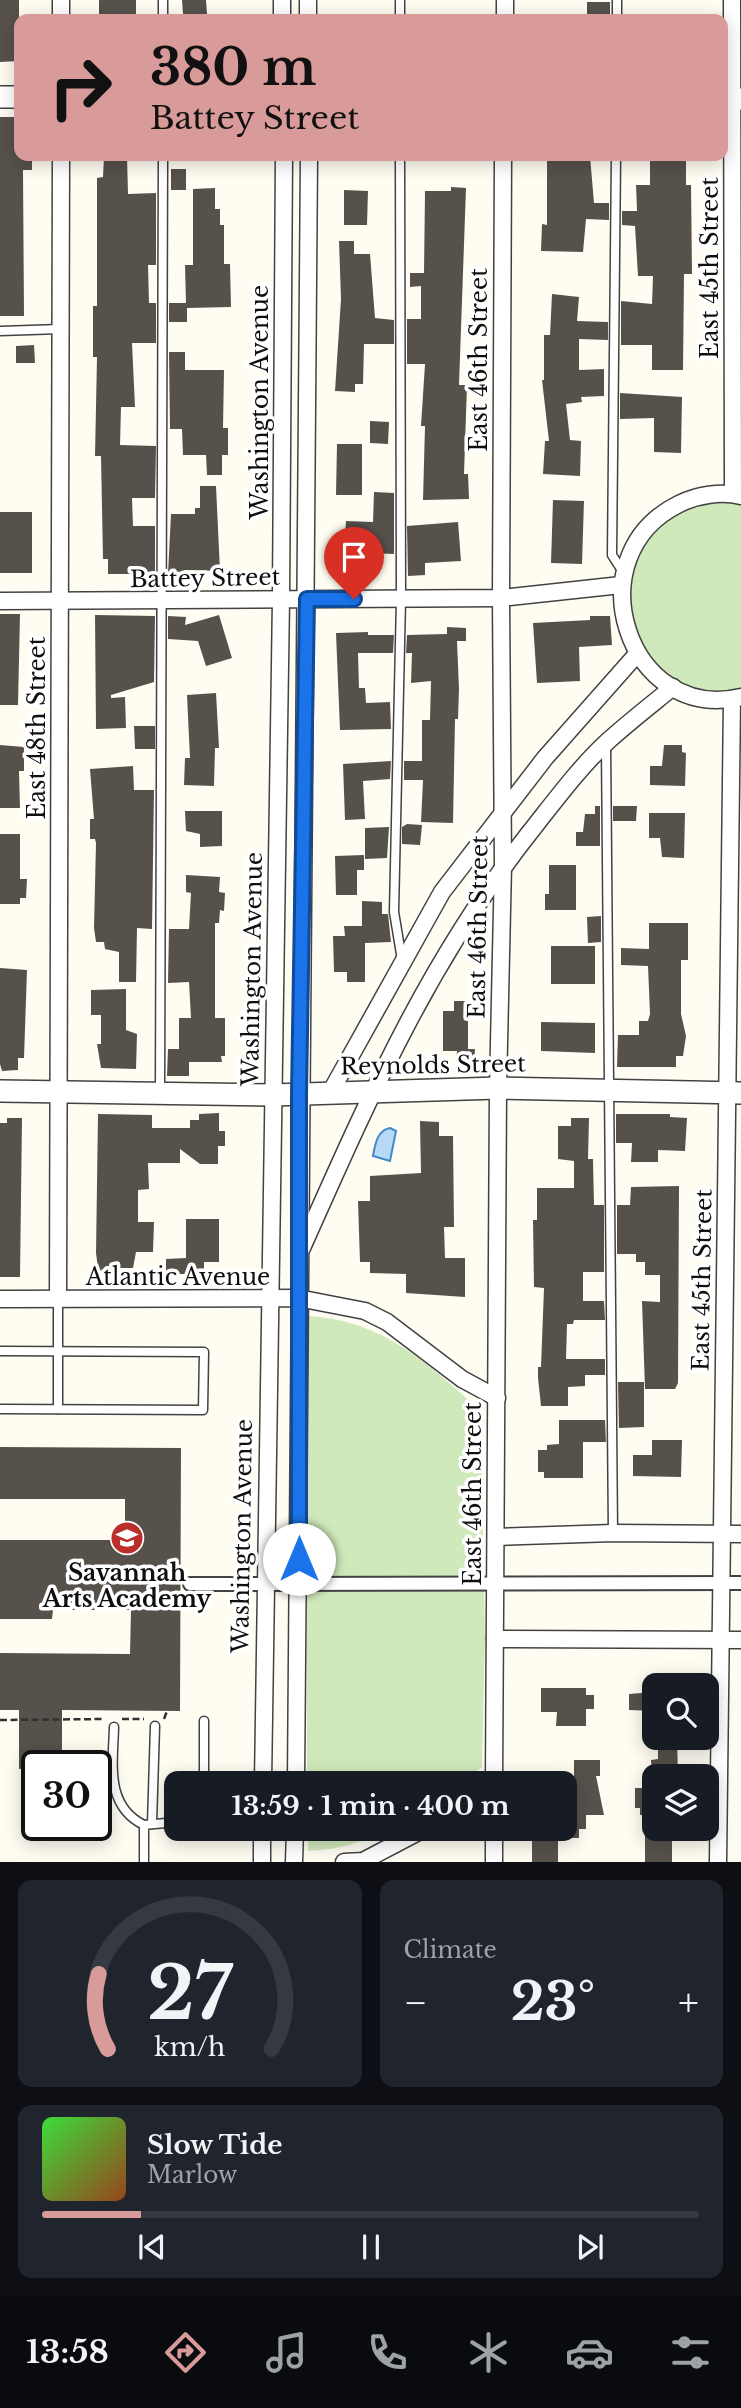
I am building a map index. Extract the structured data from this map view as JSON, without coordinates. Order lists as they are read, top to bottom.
{
  "streets": {
    "street": [
      "East 45th Street",
      "East 46th Street",
      "Washington Avenue",
      "Battey Street",
      "East 48th Street",
      "Reynolds Street",
      "Atlantic Avenue"
    ]
  },
  "crossings": [
    ["East 45th Street", "Reynolds Street"],
    ["East 46th Street", "Battey Street"],
    ["East 46th Street", "Reynolds Street"],
    ["East 46th Street", "Atlantic Avenue"],
    ["Washington Avenue", "Battey Street"],
    ["Washington Avenue", "Reynolds Street"],
    ["Washington Avenue", "Atlantic Avenue"],
    ["Battey Street", "East 48th Street"],
    ["East 48th Street", "Reynolds Street"],
    ["East 48th Street", "Atlantic Avenue"]
  ],
  "places": {
    "school or university": ["Savannah Arts Academy"]
  },
  "page": {
    "turn": ["380 m", "Battey Street"],
    "limit": "30",
    "trip": "13:59 · 1 min · 400 m",
    "tile": "Climate",
    "heat": ["−", "23°", "+"],
    "song": ["Slow Tide", "Marlow"],
    "tabs": "13:58",
    "gauge": ["27", "km/h"]
  }
}
